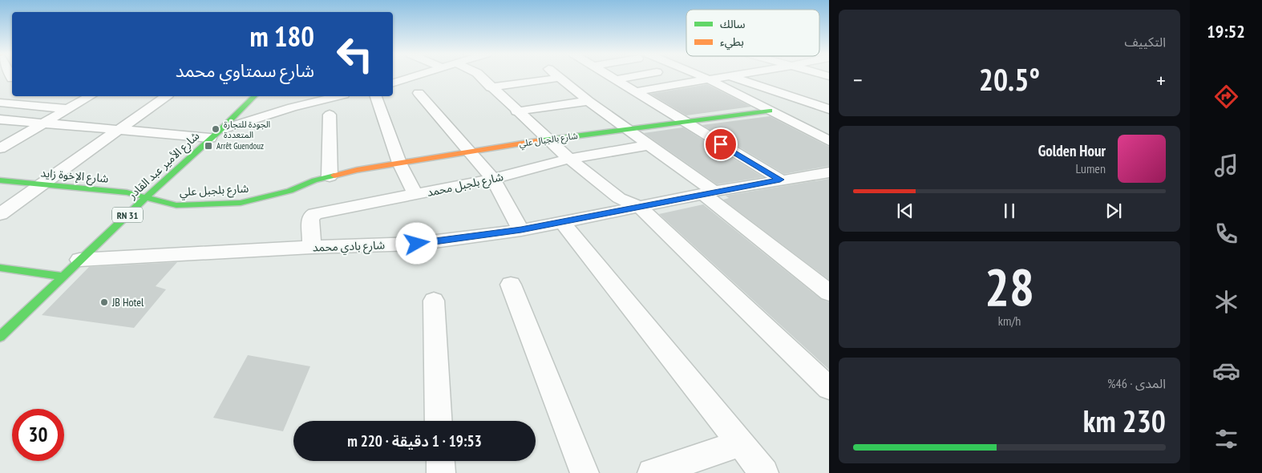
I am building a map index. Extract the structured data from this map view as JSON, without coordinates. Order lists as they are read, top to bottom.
{
  "streets": {
    "street": [
      "شارع بالجبال علي",
      "شارع الأمير عبد القادر",
      "شارع الإخوة زايد",
      "شارع بلجبل محمد",
      "شارع بلجبل علي",
      "RN 31",
      "شارع بادي محمد"
    ]
  },
  "crossings": [
    ["شارع بالجبال علي", "شارع بلجبل علي"],
    ["شارع الأمير عبد القادر", "شارع الإخوة زايد"],
    ["شارع الأمير عبد القادر", "شارع بلجبل علي"],
    ["شارع الأمير عبد القادر", "شارع بادي محمد"],
    ["شارع الإخوة زايد", "شارع بلجبل علي"],
    ["شارع بلجبل محمد", "شارع بادي محمد"]
  ],
  "places": {
    "other": ["الجودة للتجارة المتعددة", "JB Hotel"],
    "transit": ["Arrêt Guendouz"]
  },
  "legend": ["سالك", "بطيء"],
  "page": {
    "tabs": "19:52",
    "tile": [
      "التكييف",
      ["28", "km/h"],
      ["المدى · 46%", "230 km"]
    ],
    "turn": ["180 m", "شارع سمتاوي محمد"],
    "heat": ["−", "20.5°", "+"],
    "song": ["Golden Hour", "Lumen"],
    "limit": "30",
    "trip": "19:53 · 1 دقيقة · 220 m"
  }
}
